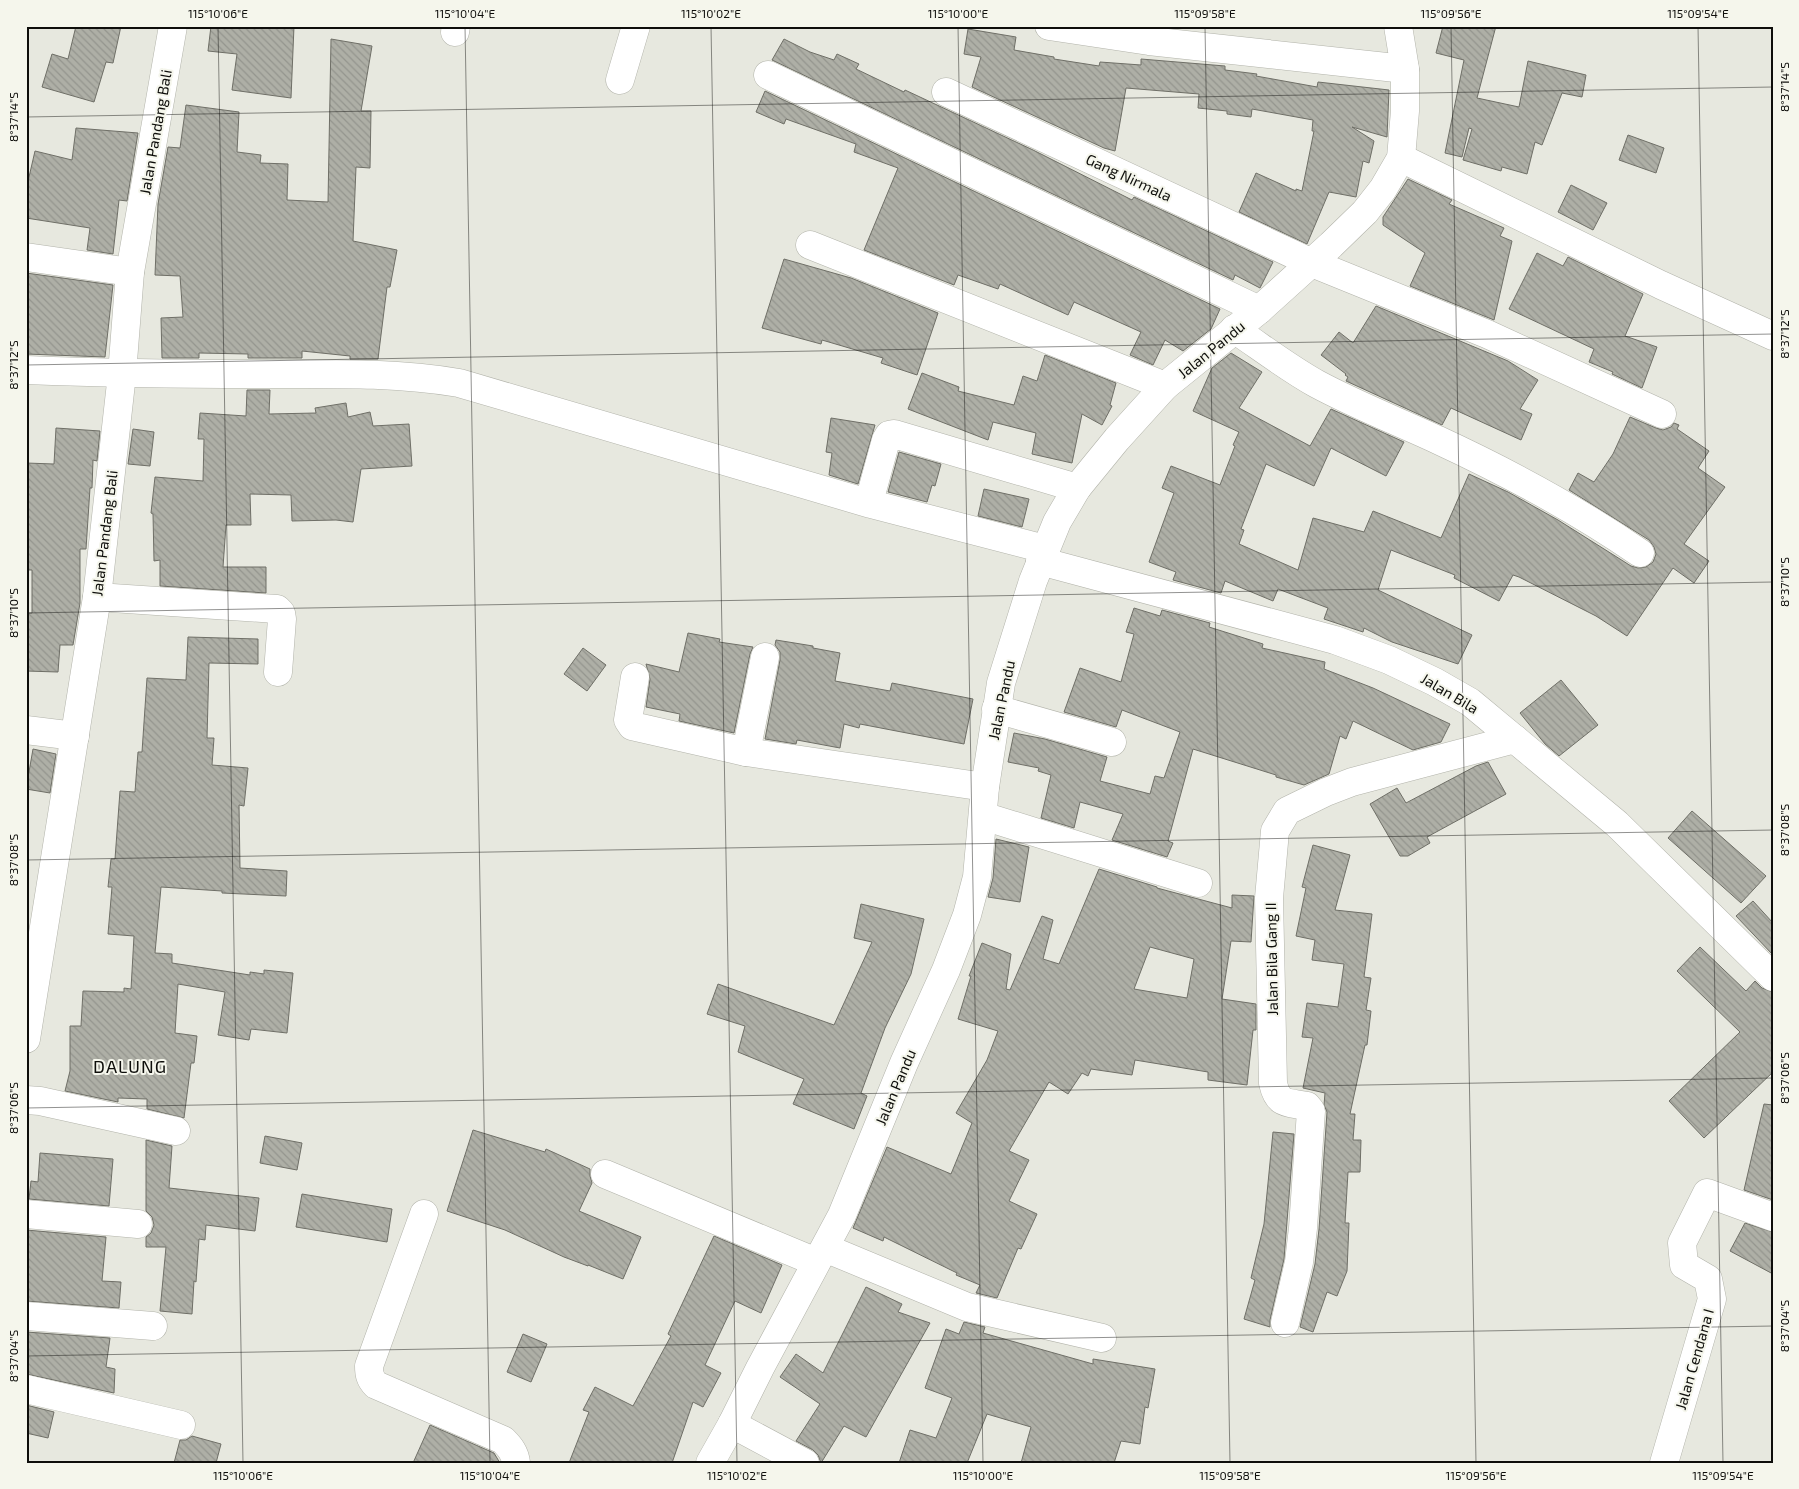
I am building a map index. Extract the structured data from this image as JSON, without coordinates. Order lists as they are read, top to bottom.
{
  "streets": {
    "street": [
      "Jalan Pandang Bali",
      "Gang Nirmala",
      "Jalan Pandu",
      "Jalan Bila",
      "Jalan Bila Gang II",
      "Jalan Cendana I"
    ]
  },
  "crossings": [
    ["Jalan Pandang Bali", "Jalan Bila"],
    ["Gang Nirmala", "Jalan Pandu"],
    ["Jalan Pandu", "Jalan Bila"],
    ["Jalan Bila", "Jalan Bila Gang II"]
  ],
  "districts": ["DALUNG"],
  "coordinates": [
    "115°10'06\"E",
    "115°10'04\"E",
    "115°10'02\"E",
    "115°10'00\"E",
    "115°09'58\"E",
    "115°09'56\"E",
    "115°09'54\"E",
    "8°37'14\"S",
    "8°37'12\"S",
    "8°37'10\"S",
    "8°37'08\"S",
    "8°37'06\"S",
    "8°37'04\"S"
  ]
}
